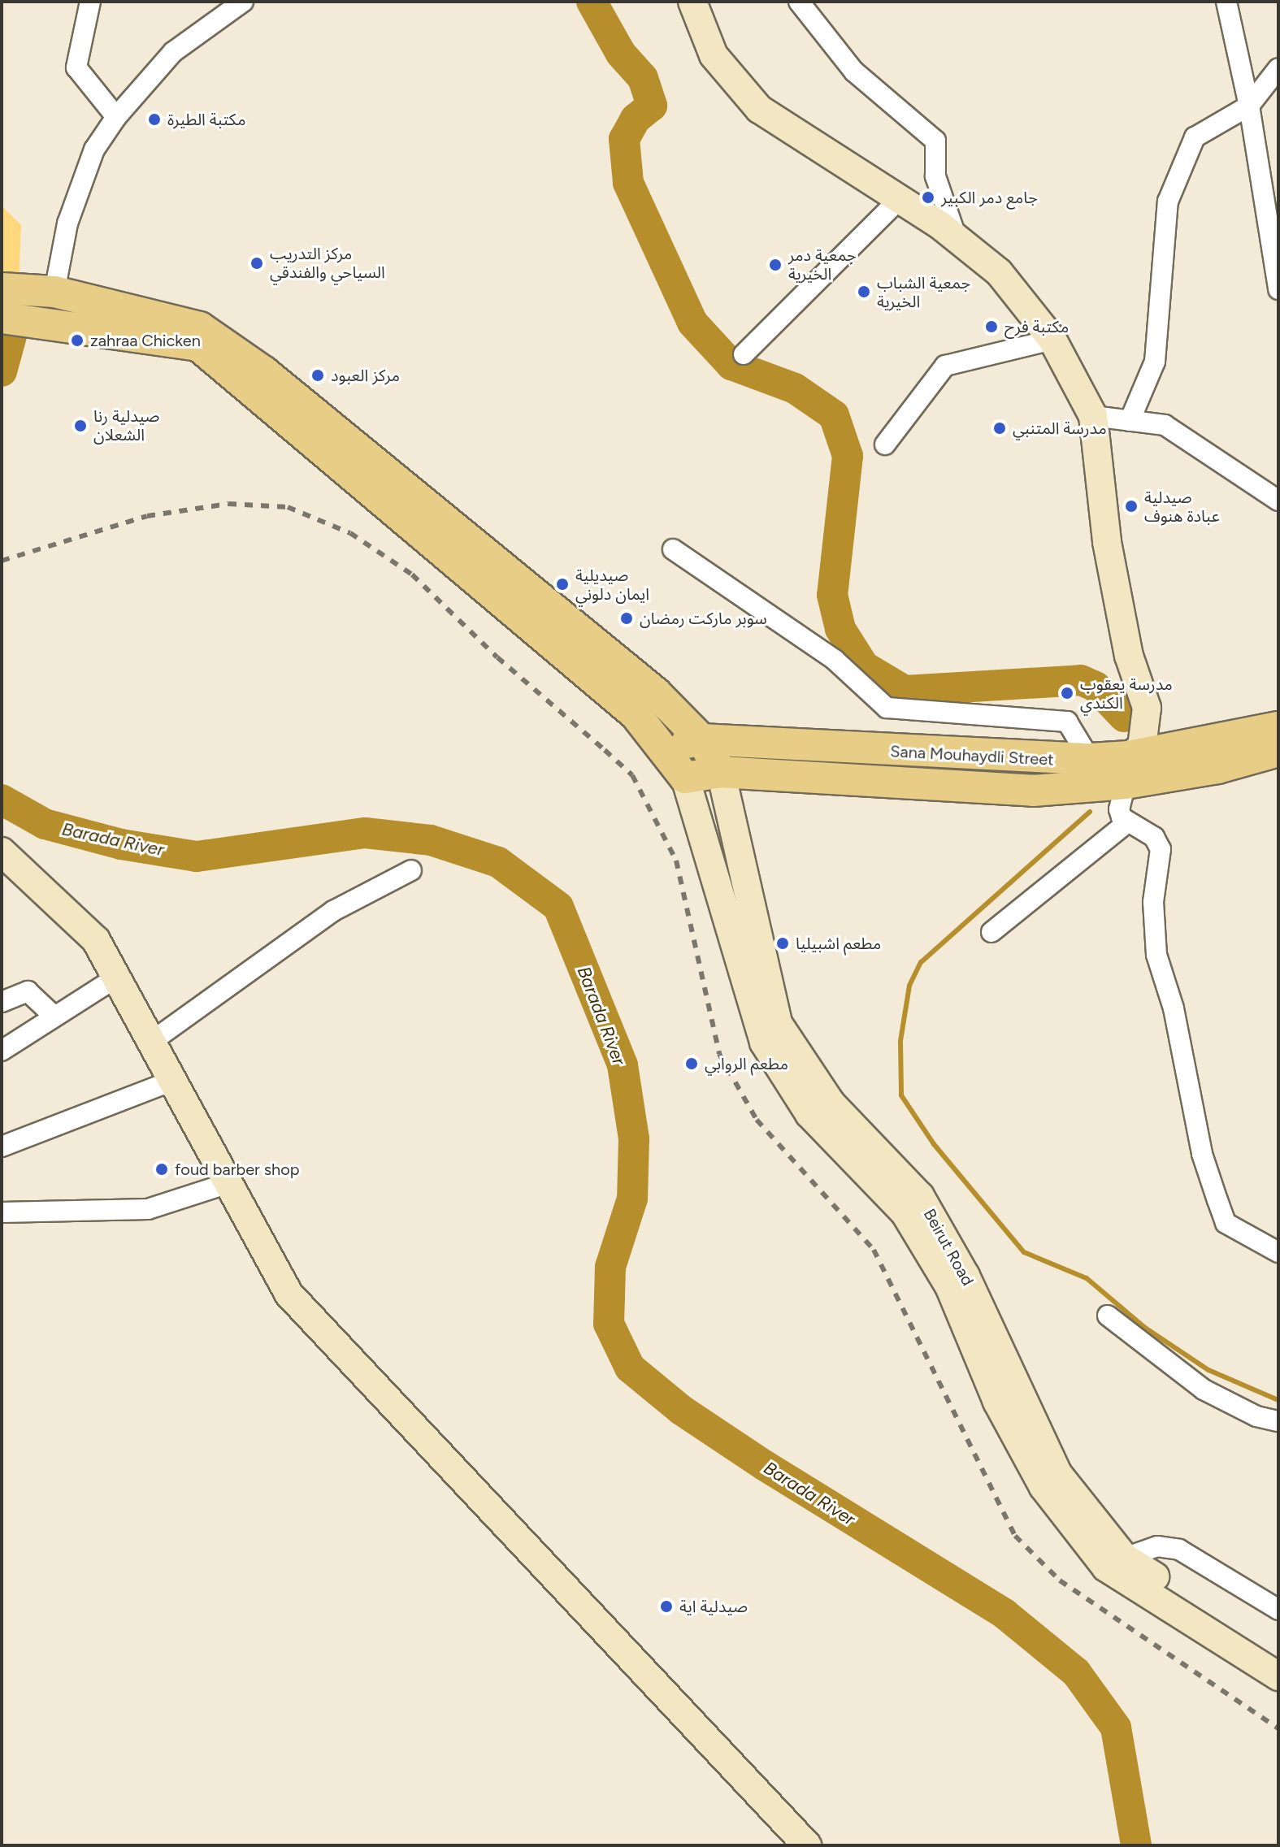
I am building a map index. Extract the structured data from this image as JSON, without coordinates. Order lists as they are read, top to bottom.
{
  "streets": {
    "main road": ["Sana Mouhaydli Street"],
    "street": ["Beirut Road"]
  },
  "water": ["Barada River"],
  "places": [
    "مكتبة الطيرة",
    "جامع دمر الكبير",
    "مركز التدريب السياحي والفندقي",
    "جمعية دمر الخيرية",
    "جمعية الشباب الخيرية",
    "مكتبة فرح",
    "zahraa Chicken",
    "مركز العبود",
    "صيدلية رنا الشعلان",
    "مدرسة المتنبي",
    "صيدلية عبادة هنوف",
    "صيديلية ايمان دلوني",
    "سوبر ماركت رمضان",
    "مدرسة يعقوب الكندي",
    "مطعم اشبيليا",
    "مطعم الروابي",
    "foud barber shop",
    "صيدلية اية"
  ]
}
